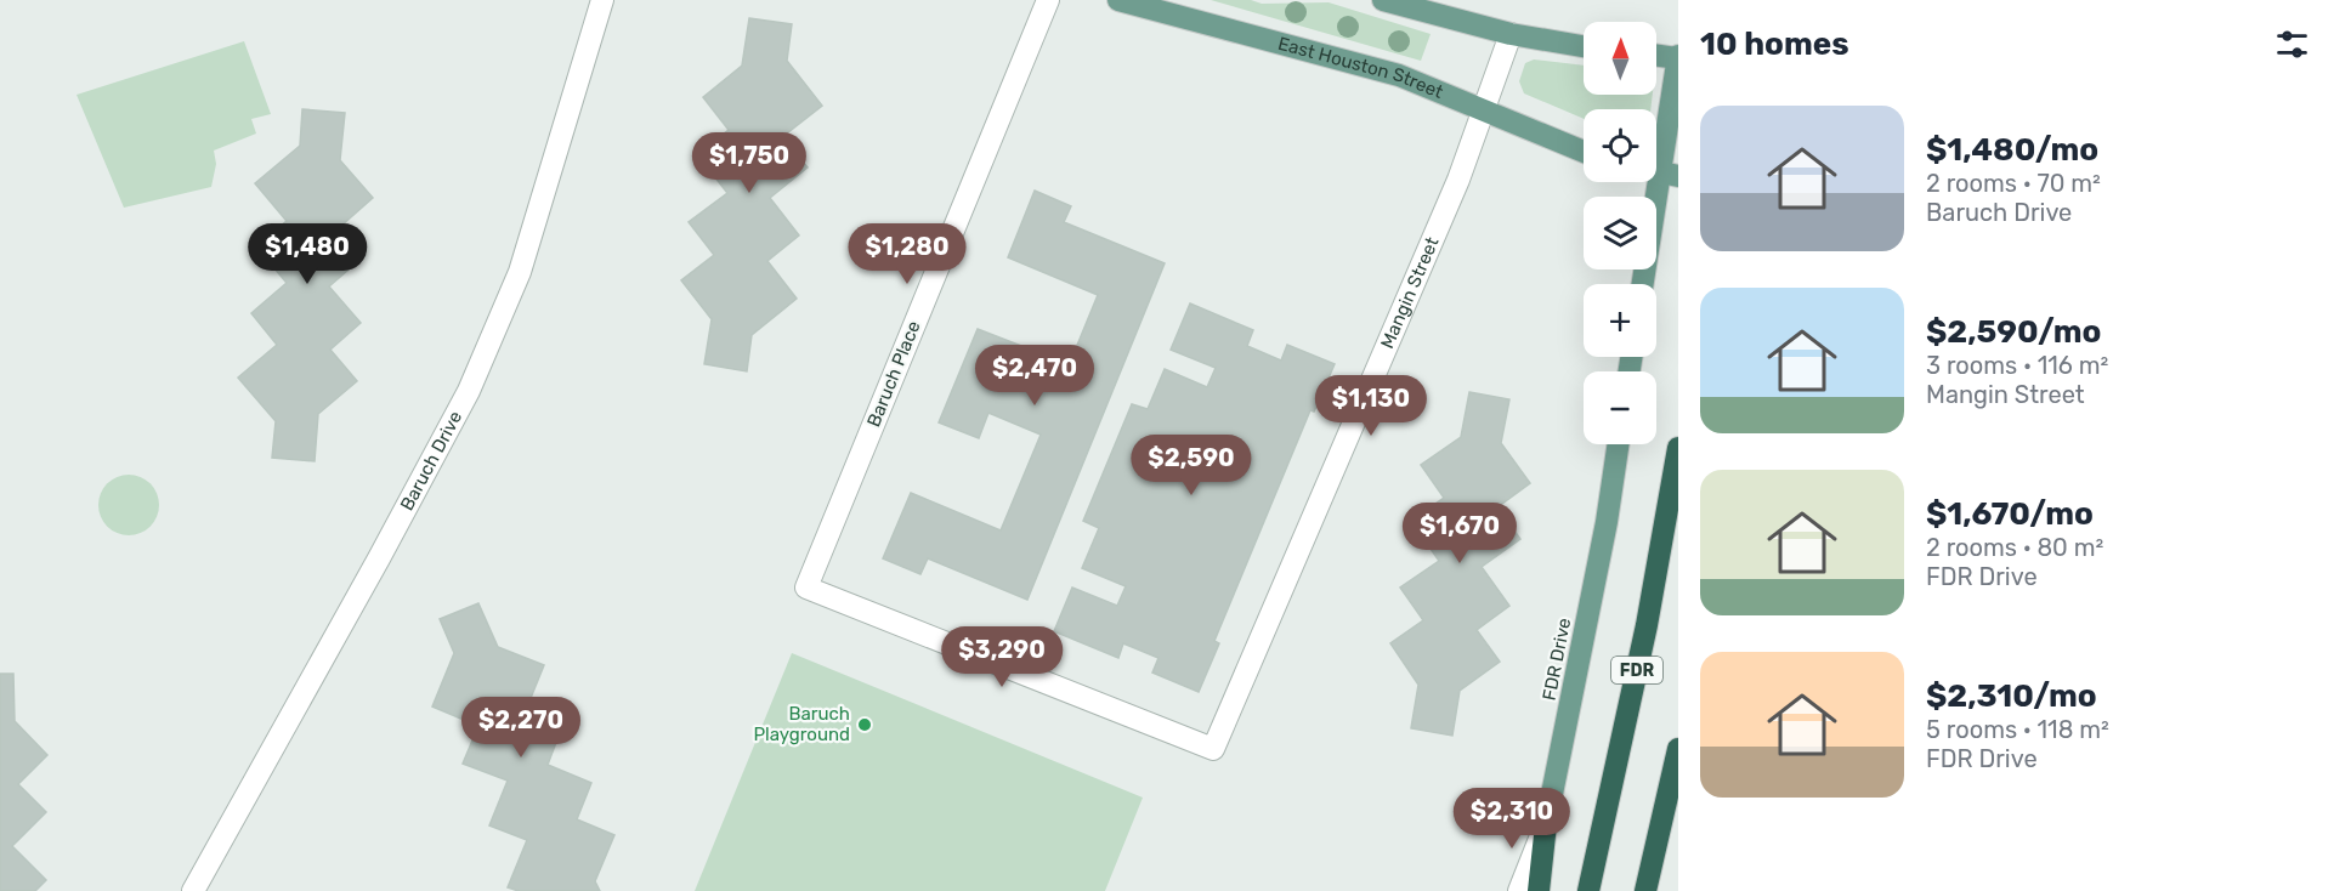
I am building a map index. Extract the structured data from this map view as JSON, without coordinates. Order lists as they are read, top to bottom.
{
  "streets": {
    "highway": ["FDR"],
    "main road": ["East Houston Street", "FDR Drive"],
    "street": ["Mangin Street", "Baruch Place", "Baruch Drive"]
  },
  "crossings": [
    ["East Houston Street", "Mangin Street"],
    ["Mangin Street", "Baruch Place"]
  ],
  "places": ["Baruch Playground"],
  "north": "top",
  "page": {
    "heading": "10 homes",
    "map_buttons": ["+", "−"],
    "list": [
      {
        "name": "$1,480/mo",
        "note": "2 rooms · 70 m² · Baruch Drive"
      },
      {
        "name": "$2,590/mo",
        "note": "3 rooms · 116 m² · Mangin Street"
      },
      {
        "name": "$1,670/mo",
        "note": "2 rooms · 80 m² · FDR Drive"
      },
      {
        "name": "$2,310/mo",
        "note": "5 rooms · 118 m² · FDR Drive"
      }
    ],
    "price": [
      "$1,750",
      "$1,480",
      "$1,280",
      "$2,470",
      "$1,130",
      "$2,590",
      "$1,670",
      "$3,290",
      "$2,270",
      "$2,310"
    ]
  }
}
